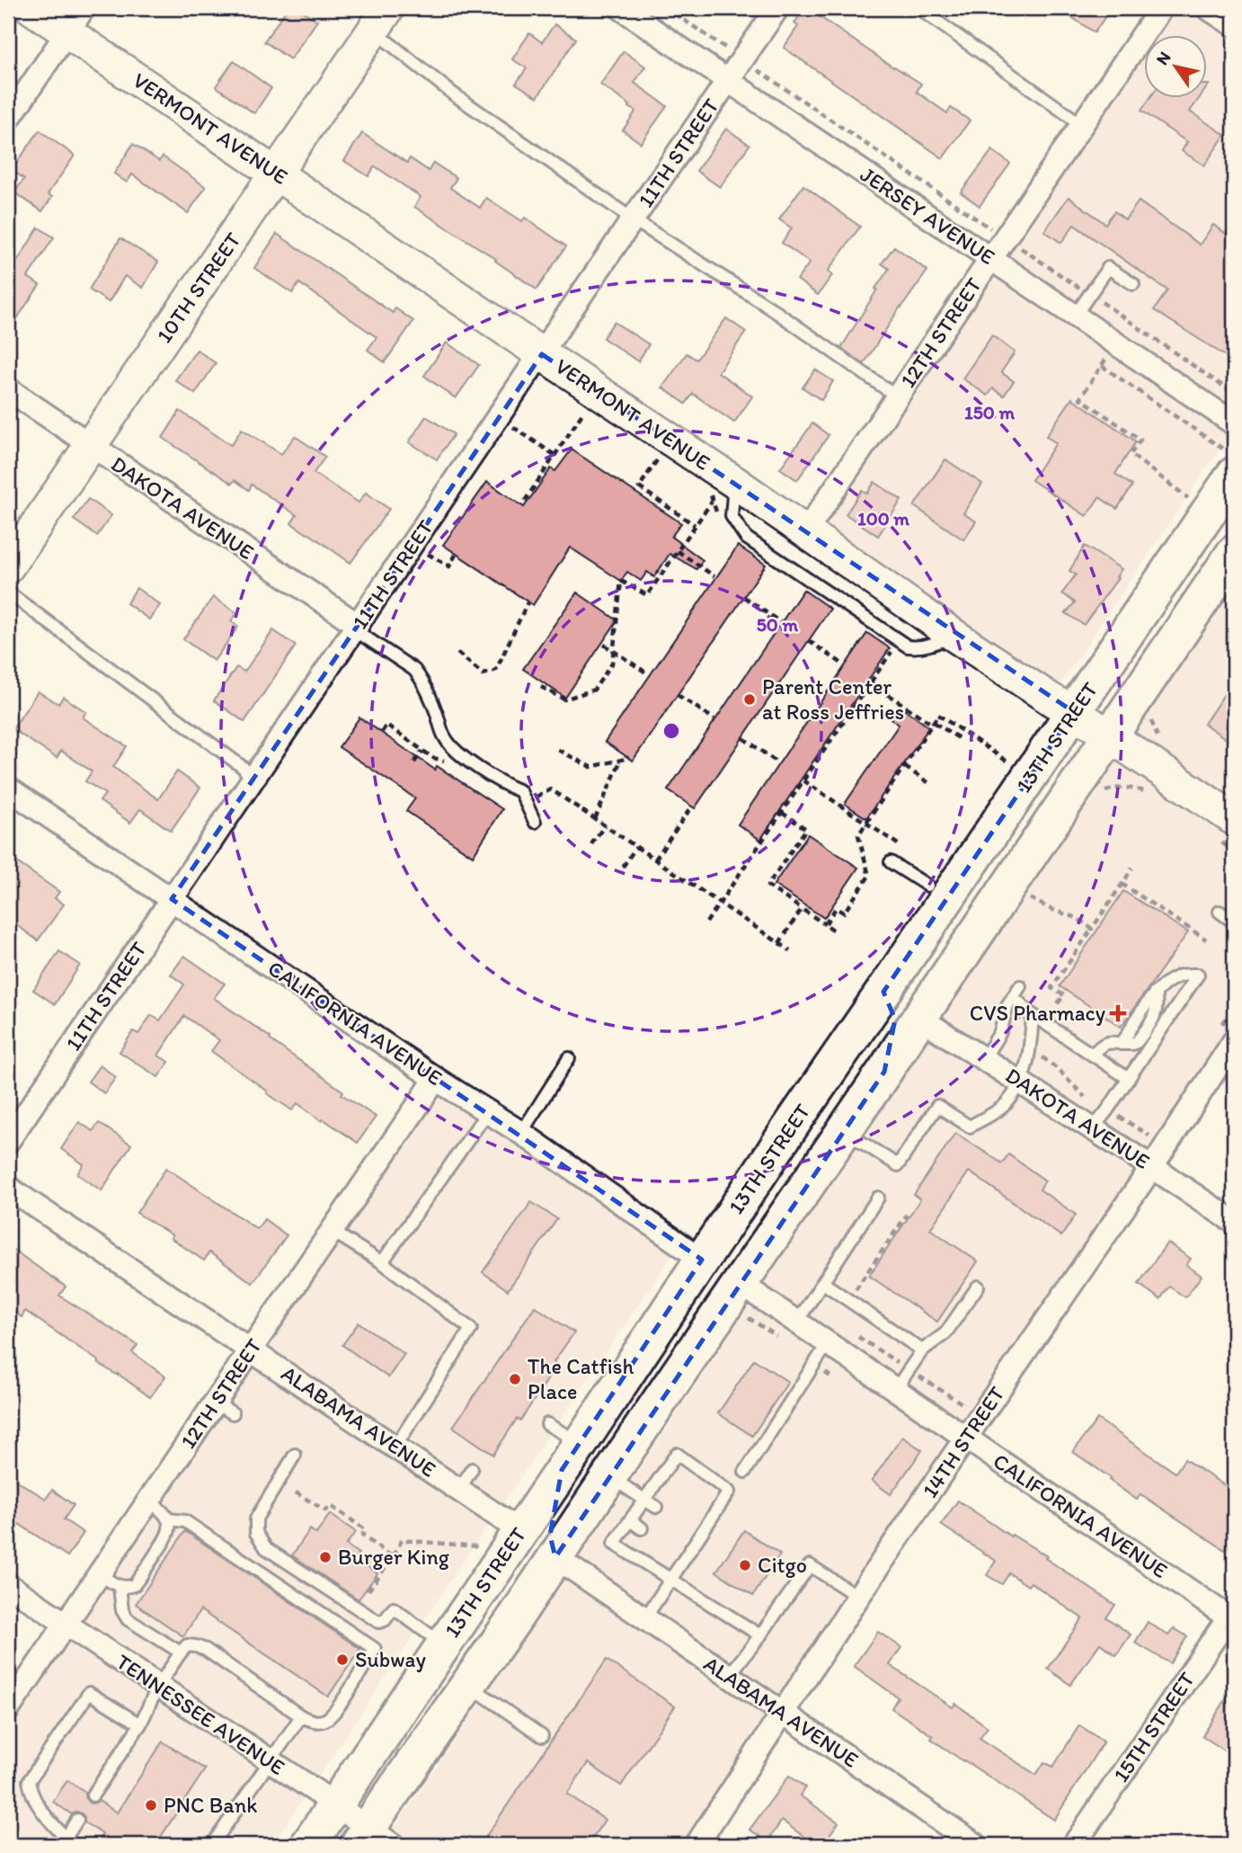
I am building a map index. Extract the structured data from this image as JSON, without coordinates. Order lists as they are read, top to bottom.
{
  "streets": {
    "highway": ["13TH STREET"],
    "street": [
      "VERMONT AVENUE",
      "11TH STREET",
      "JERSEY AVENUE",
      "10TH STREET",
      "12TH STREET",
      "DAKOTA AVENUE",
      "CALIFORNIA AVENUE",
      "ALABAMA AVENUE",
      "14TH STREET",
      "TENNESSEE AVENUE",
      "15TH STREET"
    ]
  },
  "crossings": [
    ["VERMONT AVENUE", "11TH STREET"],
    ["VERMONT AVENUE", "10TH STREET"],
    ["VERMONT AVENUE", "12TH STREET"],
    ["VERMONT AVENUE", "13TH STREET"],
    ["11TH STREET", "JERSEY AVENUE"],
    ["11TH STREET", "DAKOTA AVENUE"],
    ["11TH STREET", "CALIFORNIA AVENUE"],
    ["JERSEY AVENUE", "12TH STREET"],
    ["10TH STREET", "DAKOTA AVENUE"],
    ["12TH STREET", "CALIFORNIA AVENUE"],
    ["12TH STREET", "ALABAMA AVENUE"],
    ["12TH STREET", "TENNESSEE AVENUE"],
    ["DAKOTA AVENUE", "13TH STREET"],
    ["DAKOTA AVENUE", "14TH STREET"],
    ["13TH STREET", "CALIFORNIA AVENUE"],
    ["13TH STREET", "ALABAMA AVENUE"],
    ["13TH STREET", "TENNESSEE AVENUE"],
    ["CALIFORNIA AVENUE", "14TH STREET"],
    ["CALIFORNIA AVENUE", "15TH STREET"],
    ["ALABAMA AVENUE", "14TH STREET"]
  ],
  "places": {
    "other": [
      "Parent Center at Ross Jeffries",
      "The Catfish Place",
      "Burger King",
      "Citgo",
      "Subway",
      "PNC Bank"
    ],
    "health": ["CVS Pharmacy"]
  },
  "north": "top left",
  "rings": ["150 m", "100 m", "50 m"]
}
